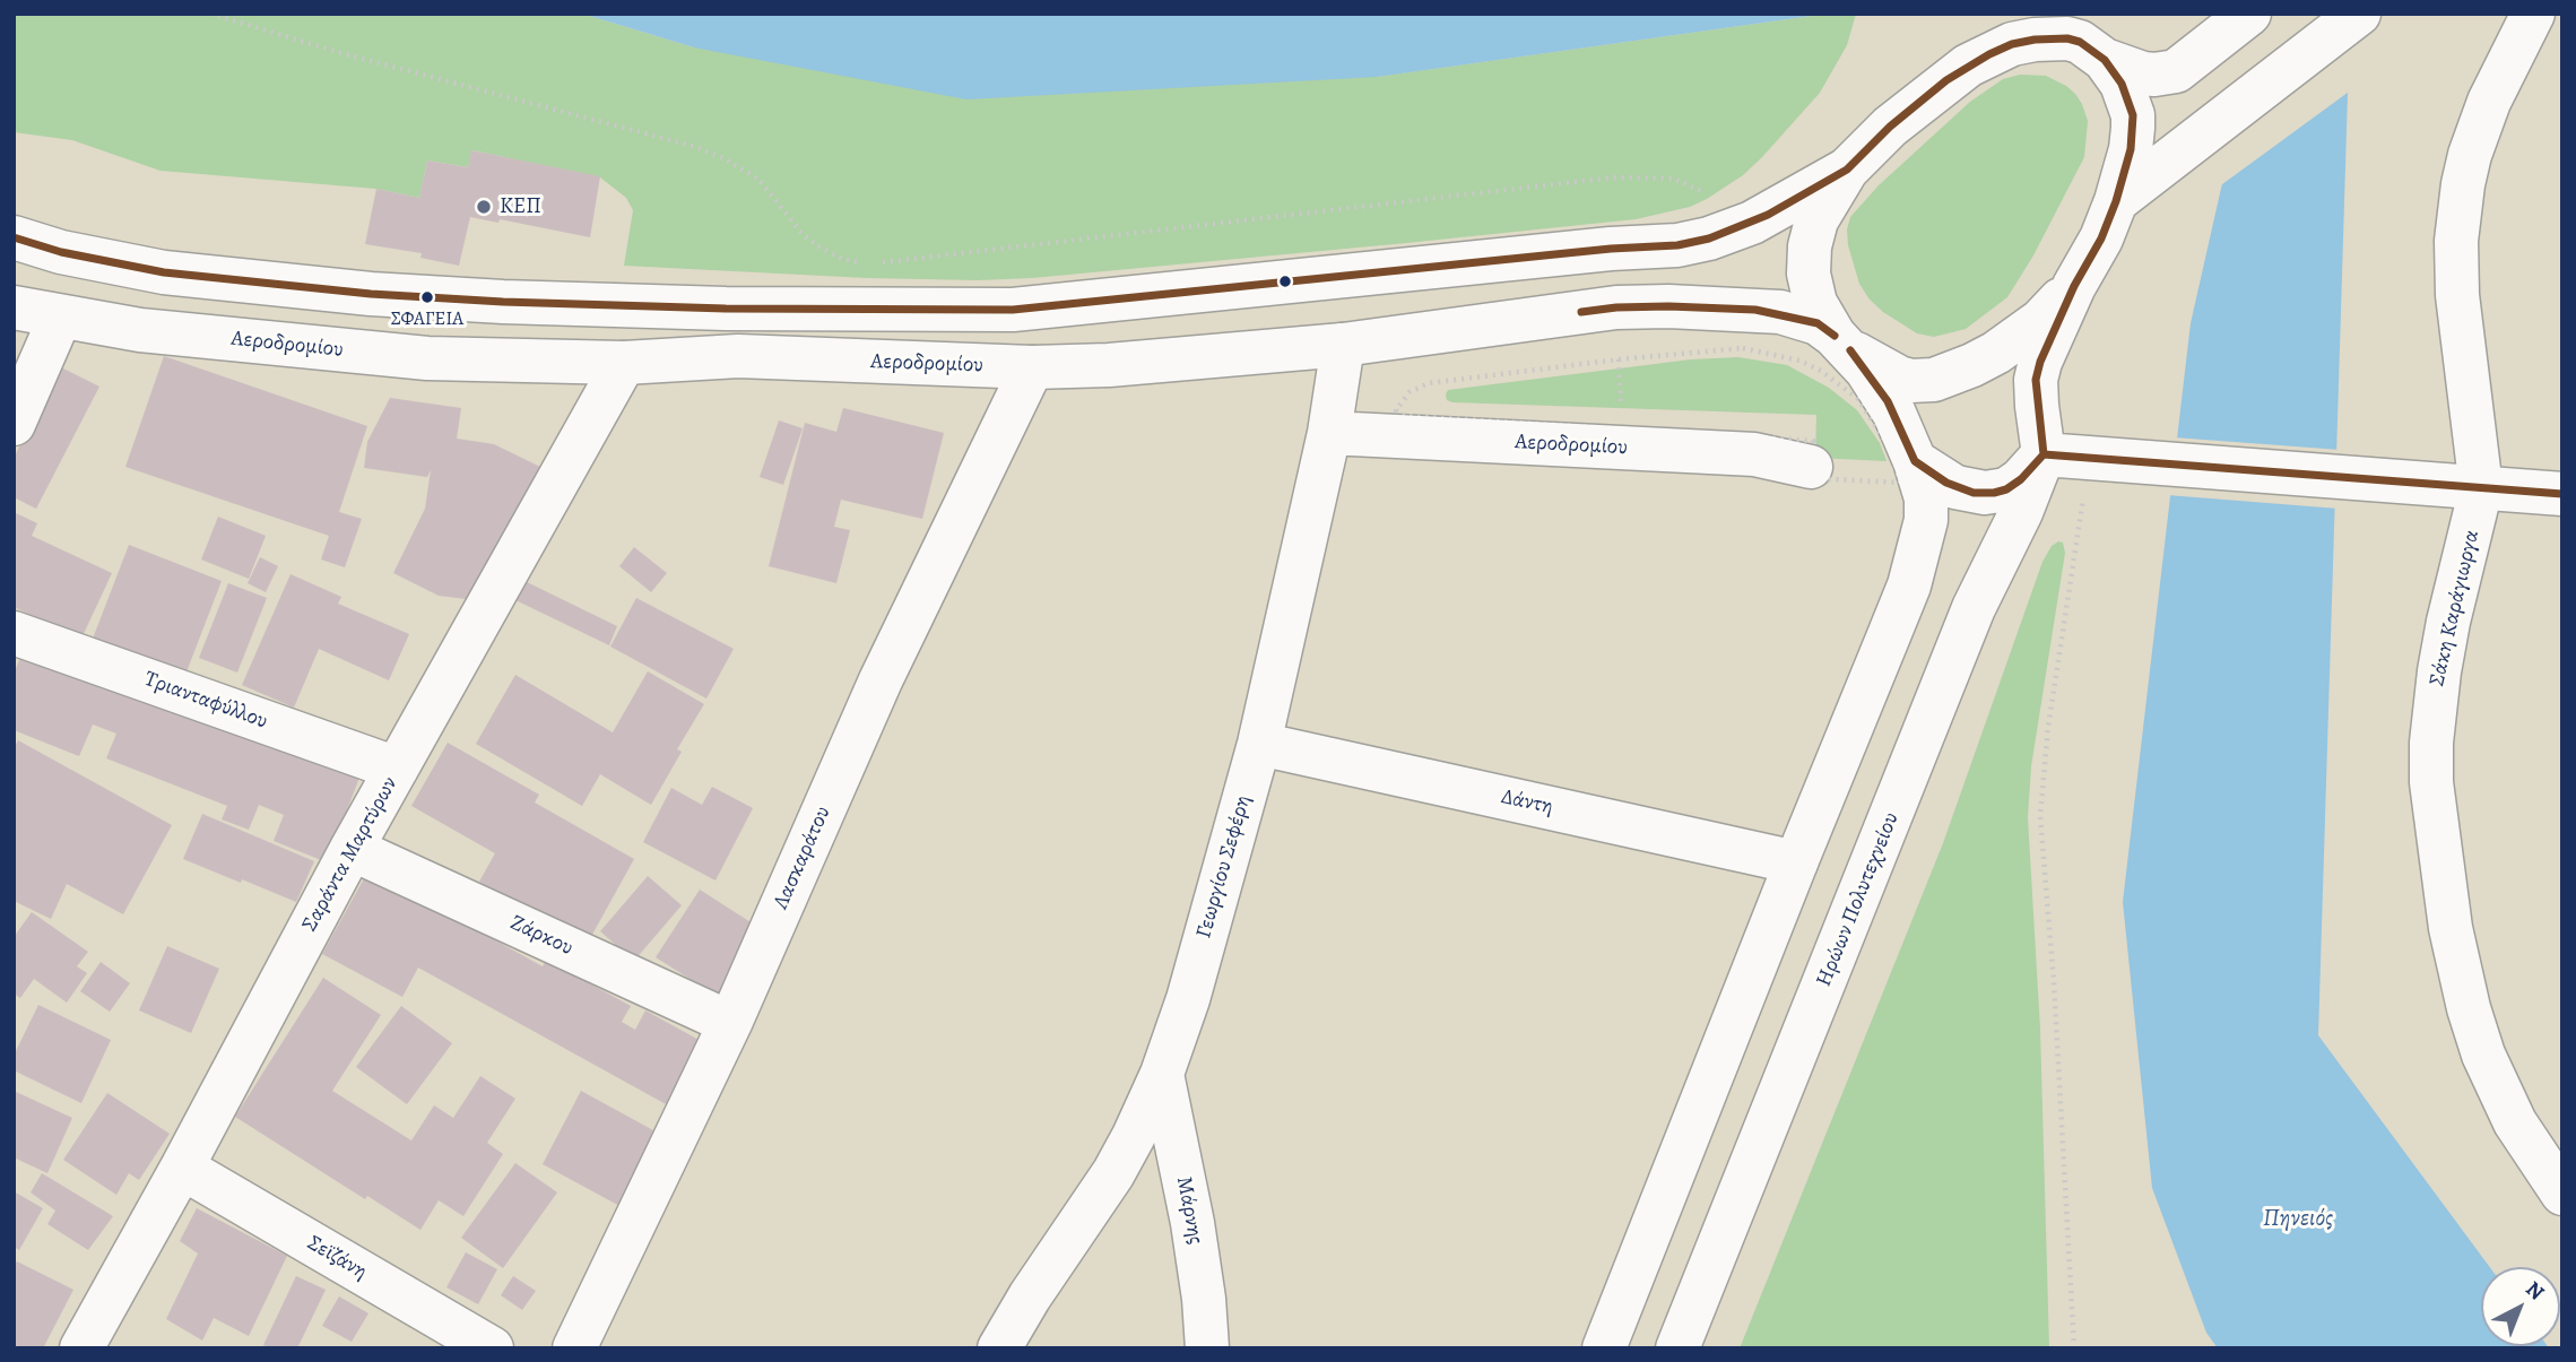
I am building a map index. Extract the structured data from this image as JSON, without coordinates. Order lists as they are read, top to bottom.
{
  "streets": {
    "main road": [
      "Αεροδρομίου",
      "Σάκη Καράγιωργα",
      "Τριανταφύλλου",
      "Δάντη",
      "Σαράντα Μαρτύρων",
      "Λασκαράτου",
      "Γεωργίου Σεφέρη",
      "Ηρώων Πολυτεχνείου",
      "Ζάρκου",
      "Μάρνης",
      "Σεϊζάνη"
    ]
  },
  "crossings": [
    ["Αεροδρομίου", "Σαράντα Μαρτύρων"],
    ["Αεροδρομίου", "Λασκαράτου"],
    ["Αεροδρομίου", "Γεωργίου Σεφέρη"],
    ["Τριανταφύλλου", "Σαράντα Μαρτύρων"],
    ["Δάντη", "Γεωργίου Σεφέρη"],
    ["Σαράντα Μαρτύρων", "Ζάρκου"],
    ["Σαράντα Μαρτύρων", "Σεϊζάνη"],
    ["Λασκαράτου", "Ζάρκου"],
    ["Γεωργίου Σεφέρη", "Μάρνης"]
  ],
  "water": ["Πηνειός"],
  "places": ["ΚΕΠ", "ΣΦΑΓΕΙΑ"],
  "north": "top right"
}
